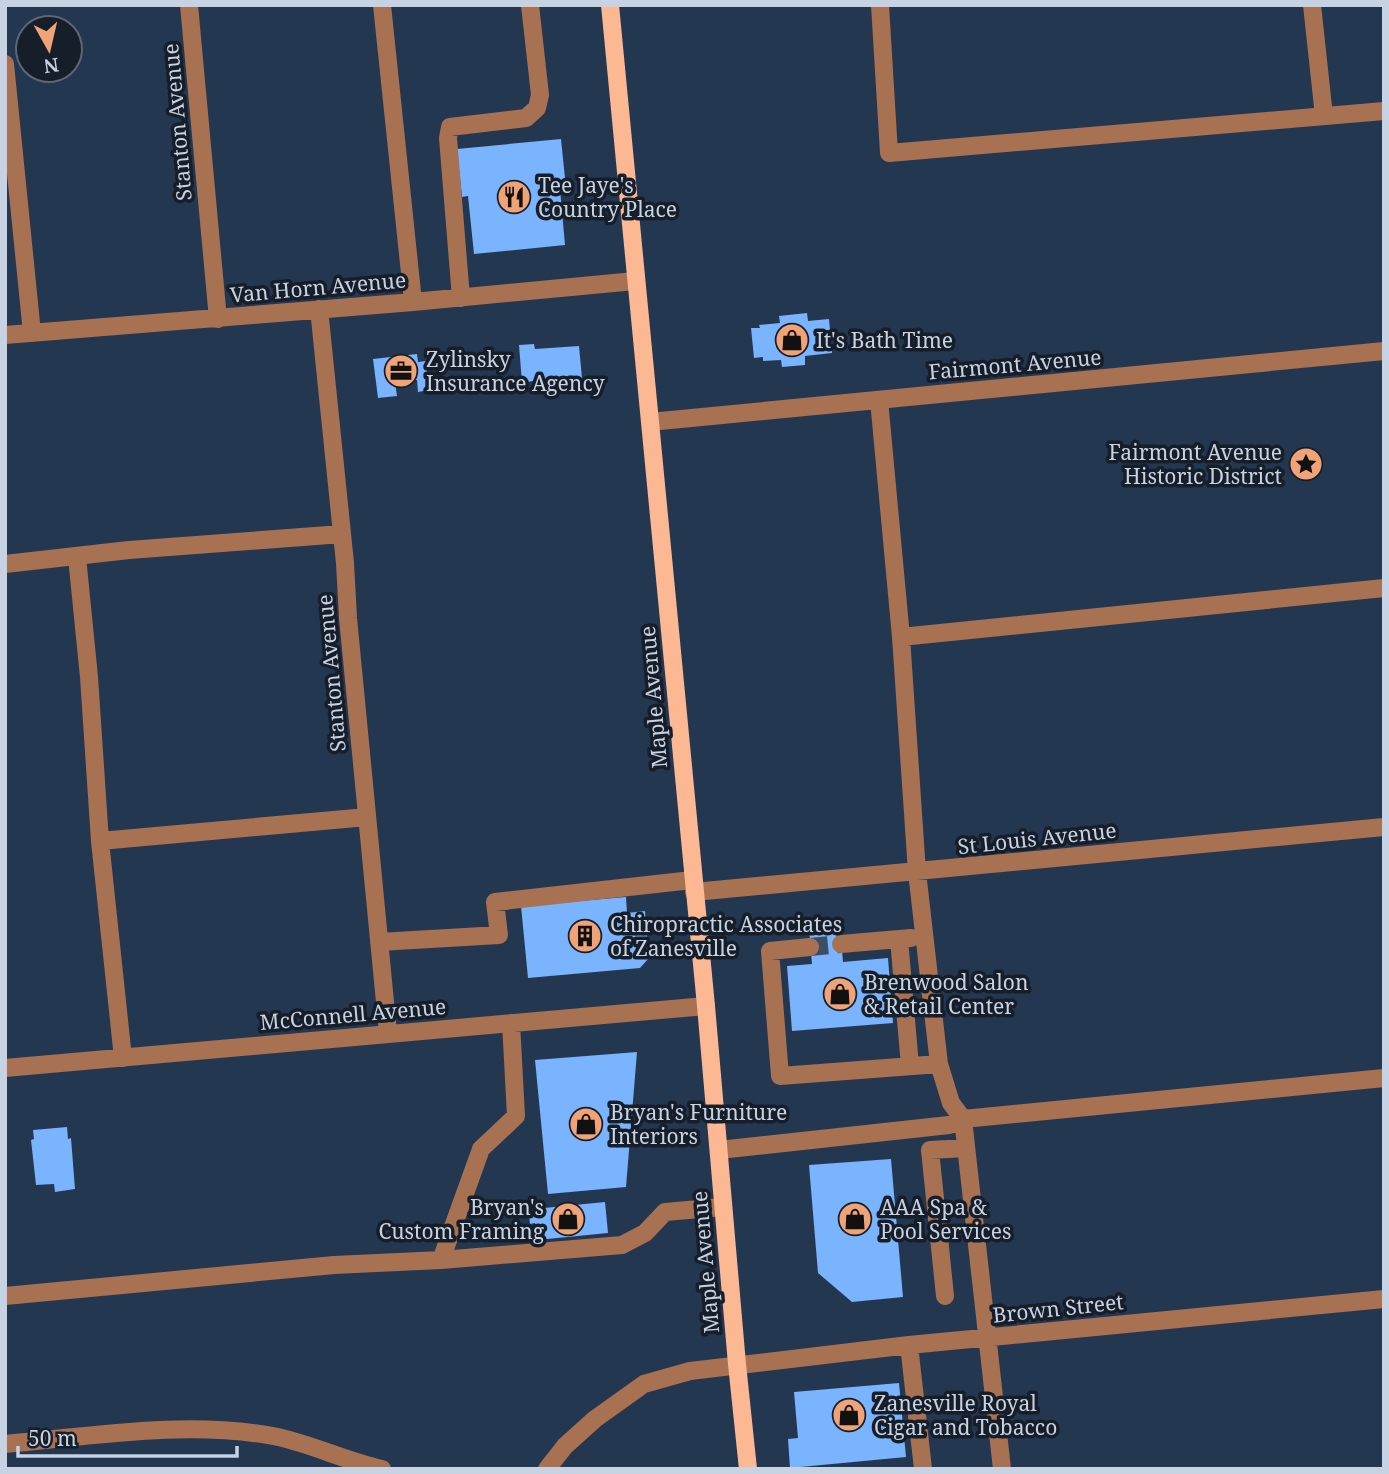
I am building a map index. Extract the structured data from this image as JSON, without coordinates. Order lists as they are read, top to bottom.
{
  "streets": {
    "main road": ["Maple Avenue"],
    "street": [
      "Stanton Avenue",
      "Van Horn Avenue",
      "Fairmont Avenue",
      "St Louis Avenue",
      "McConnell Avenue",
      "Brown Street"
    ]
  },
  "crossings": [
    ["Stanton Avenue", "Van Horn Avenue"],
    ["Stanton Avenue", "St Louis Avenue"],
    ["Stanton Avenue", "McConnell Avenue"],
    ["Van Horn Avenue", "Maple Avenue"],
    ["Fairmont Avenue", "Maple Avenue"],
    ["Maple Avenue", "St Louis Avenue"],
    ["Maple Avenue", "McConnell Avenue"],
    ["Maple Avenue", "Brown Street"]
  ],
  "places": {
    "restaurant": ["Tee Jaye's Country Place"],
    "shop": [
      "It's Bath Time",
      "Brenwood Salon & Retail Center",
      "Bryan's Furniture Interiors",
      "Bryan's Custom Framing",
      "AAA Spa & Pool Services",
      "Zanesville Royal Cigar and Tobacco"
    ],
    "office": ["Zylinsky Insurance Agency"],
    "place": ["Fairmont Avenue Historic District"],
    "building": ["Chiropractic Associates of Zanesville"]
  },
  "scale_bar": "50 m",
  "north": "bottom"
}
